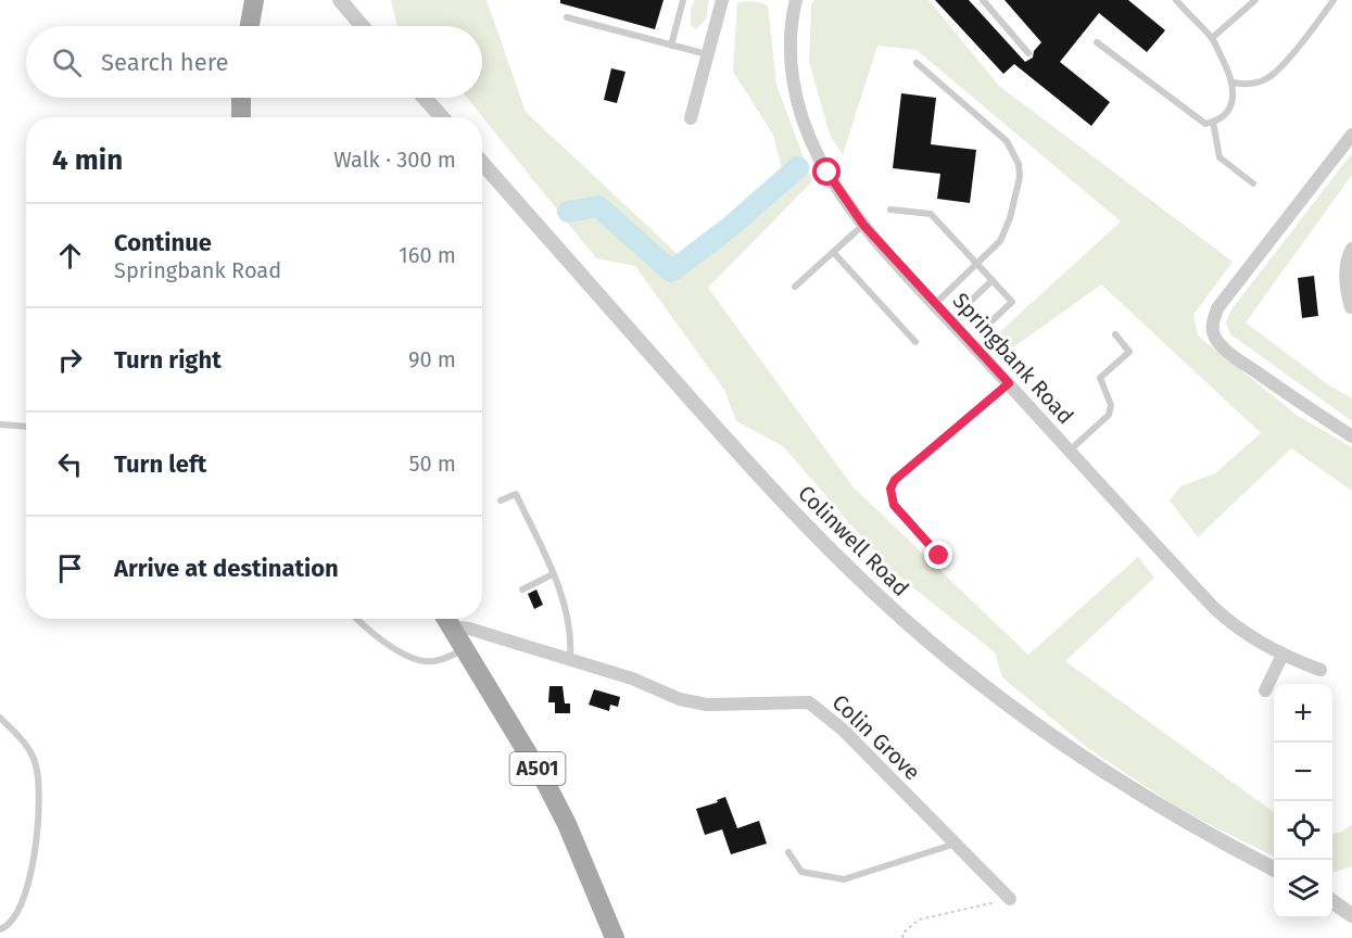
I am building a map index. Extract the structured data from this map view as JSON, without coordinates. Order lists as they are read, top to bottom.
{
  "streets": {
    "main road": ["A501"],
    "street": ["Springbank Road", "Colinwell Road", "Colin Grove"]
  },
  "crossings": [
    ["Colin Grove", "A501"]
  ],
  "page": {
    "search": "Search here",
    "heading": ["4 min", "Walk · 300 m"],
    "list": [
      ["Continue", "Springbank Road", "160 m"],
      ["Turn right", "90 m"],
      ["Turn left", "50 m"],
      "Arrive at destination"
    ],
    "map_buttons": ["+", "−"]
  }
}
